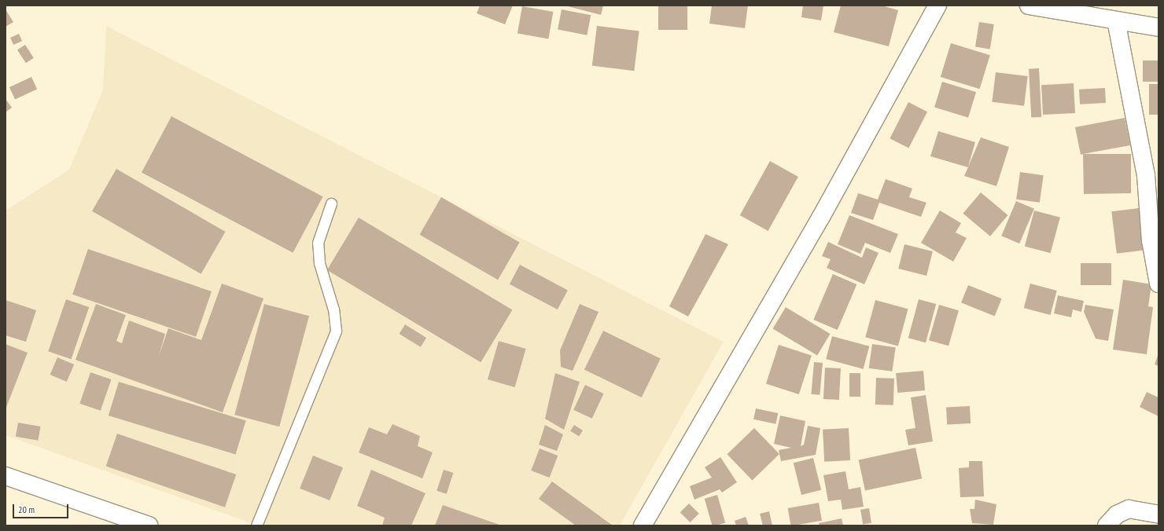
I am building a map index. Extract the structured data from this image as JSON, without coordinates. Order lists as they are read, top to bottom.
{
  "scale_bar": "20 m"
}
